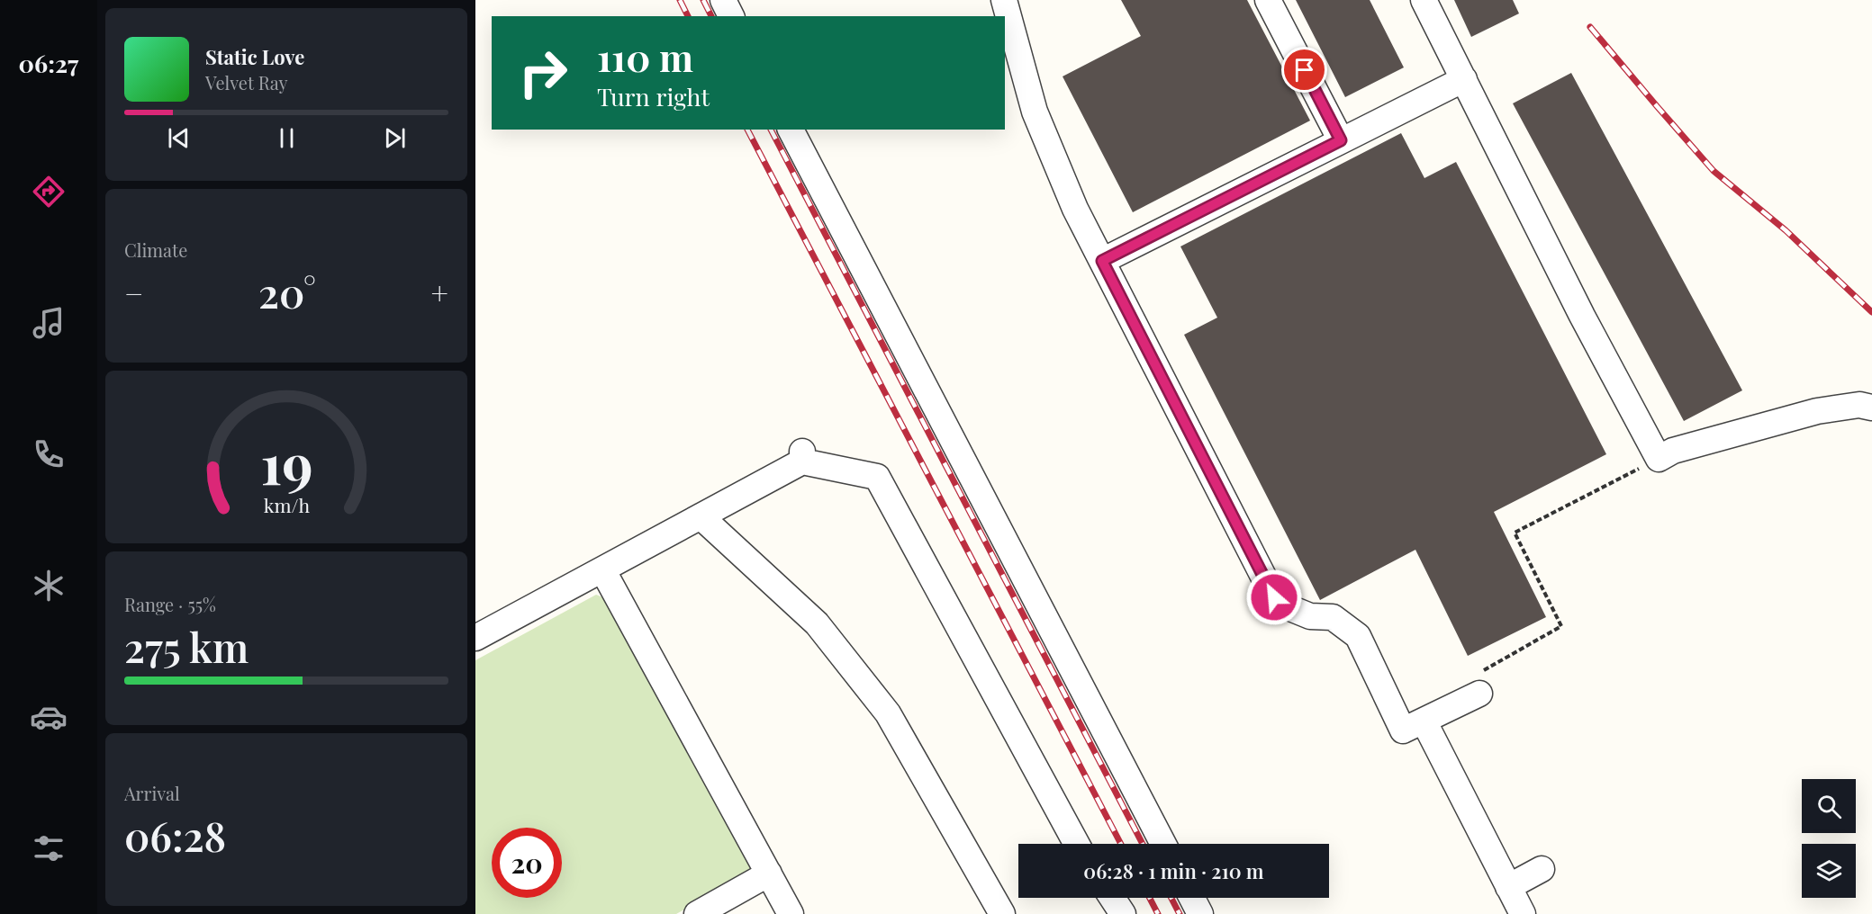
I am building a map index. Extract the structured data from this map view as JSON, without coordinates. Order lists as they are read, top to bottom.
{
  "page": {
    "tabs": "06:27",
    "turn": ["110 m", "Turn right"],
    "song": ["Static Love", "Velvet Ray"],
    "tile": [
      "Climate",
      ["Range · 55%", "275 km"],
      ["Arrival", "06:28"]
    ],
    "heat": ["−", "20°", "+"],
    "limit": "20",
    "trip": "06:28 · 1 min · 210 m",
    "gauge": ["19", "km/h"]
  }
}
